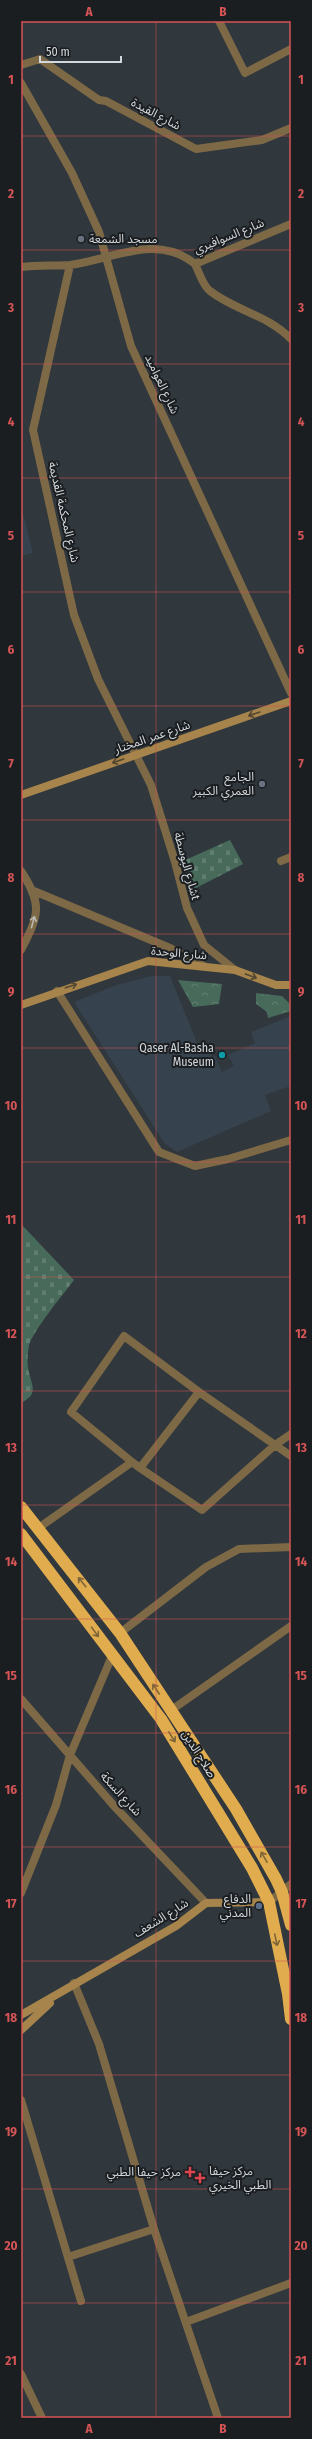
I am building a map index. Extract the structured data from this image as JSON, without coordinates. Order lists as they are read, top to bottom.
{
  "streets": {
    "highway": ["صلاح الدين"],
    "main road": ["شارع عمر المختار", "شارع الوحدة", "شارع الشعف"],
    "street": [
      "شارع القيدة",
      "شارع السوافيري",
      "شارع العواميد",
      "شارع المحكمة القديمة",
      "شارع البوسطةt",
      "شارع السكة"
    ]
  },
  "crossings": [
    ["شارع السوافيري", "شارع العواميد"],
    ["شارع السوافيري", "شارع المحكمة القديمة"],
    ["شارع المحكمة القديمة", "شارع عمر المختار"],
    ["شارع المحكمة القديمة", "شارع البوسطةt"],
    ["شارع عمر المختار", "شارع البوسطةt"],
    ["شارع البوسطةt", "شارع الوحدة"],
    ["صلاح الدين", "شارع الشعف"],
    ["شارع السكة", "شارع الشعف"]
  ],
  "one_way": ["شارع عمر المختار", "شارع الوحدة"],
  "places": {
    "other": [
      "مسجد الشمعة",
      "الجامع العمري الكبير",
      "Qaser Al-Basha Museum",
      "الدفاع المدني"
    ],
    "health": ["مركز حيفا الطبي", "مركز حيفا الطبي الخيري"]
  },
  "scale_bar": "50 m",
  "grid": {
    "columns": ["A", "B"],
    "rows": [
      "1",
      "2",
      "3",
      "4",
      "5",
      "6",
      "7",
      "8",
      "9",
      "10",
      "11",
      "12",
      "13",
      "14",
      "15",
      "16",
      "17",
      "18",
      "19",
      "20",
      "21"
    ]
  }
}
